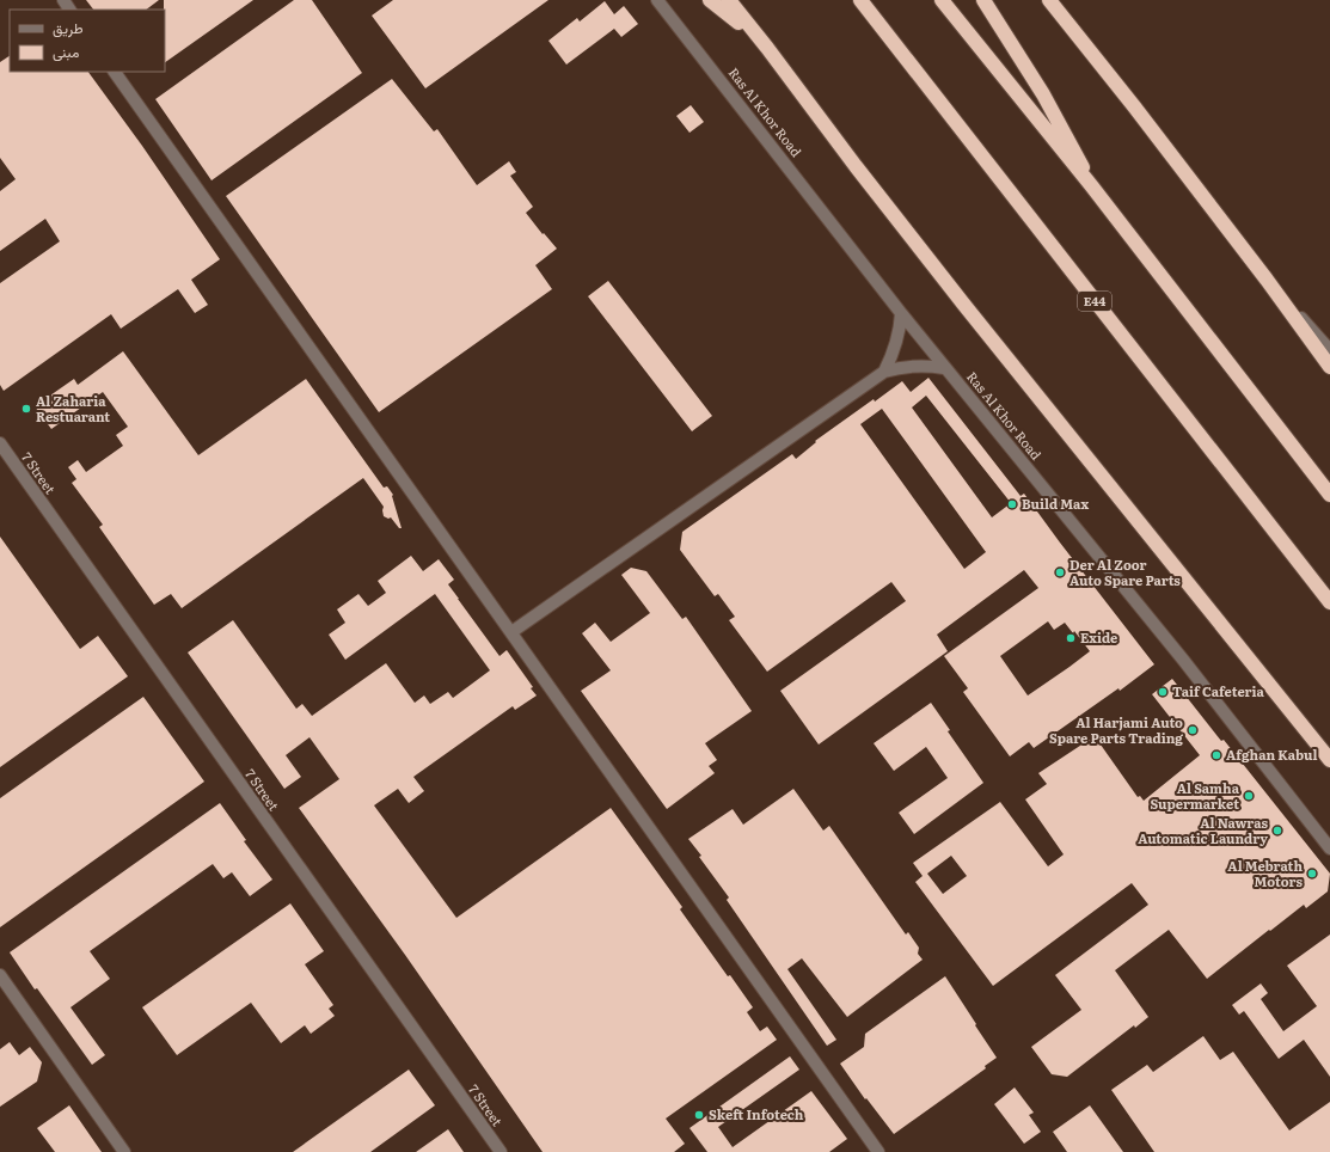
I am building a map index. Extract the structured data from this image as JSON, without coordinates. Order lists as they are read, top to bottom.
{
  "streets": {
    "highway": ["E44"],
    "street": ["Ras Al Khor Road", "7 Street"]
  },
  "places": [
    "Al Zaharia Restuarant",
    "Build Max",
    "Der Al Zoor Auto Spare Parts",
    "Exide",
    "Taif Cafeteria",
    "Al Harjami Auto Spare Parts Trading",
    "Afghan Kabul",
    "Al Samha Supermarket",
    "Al Nawras Automatic Laundry",
    "Al Mebrath Motors",
    "Skeft Infotech"
  ],
  "legend": ["طريق", "مبنى"]
}
